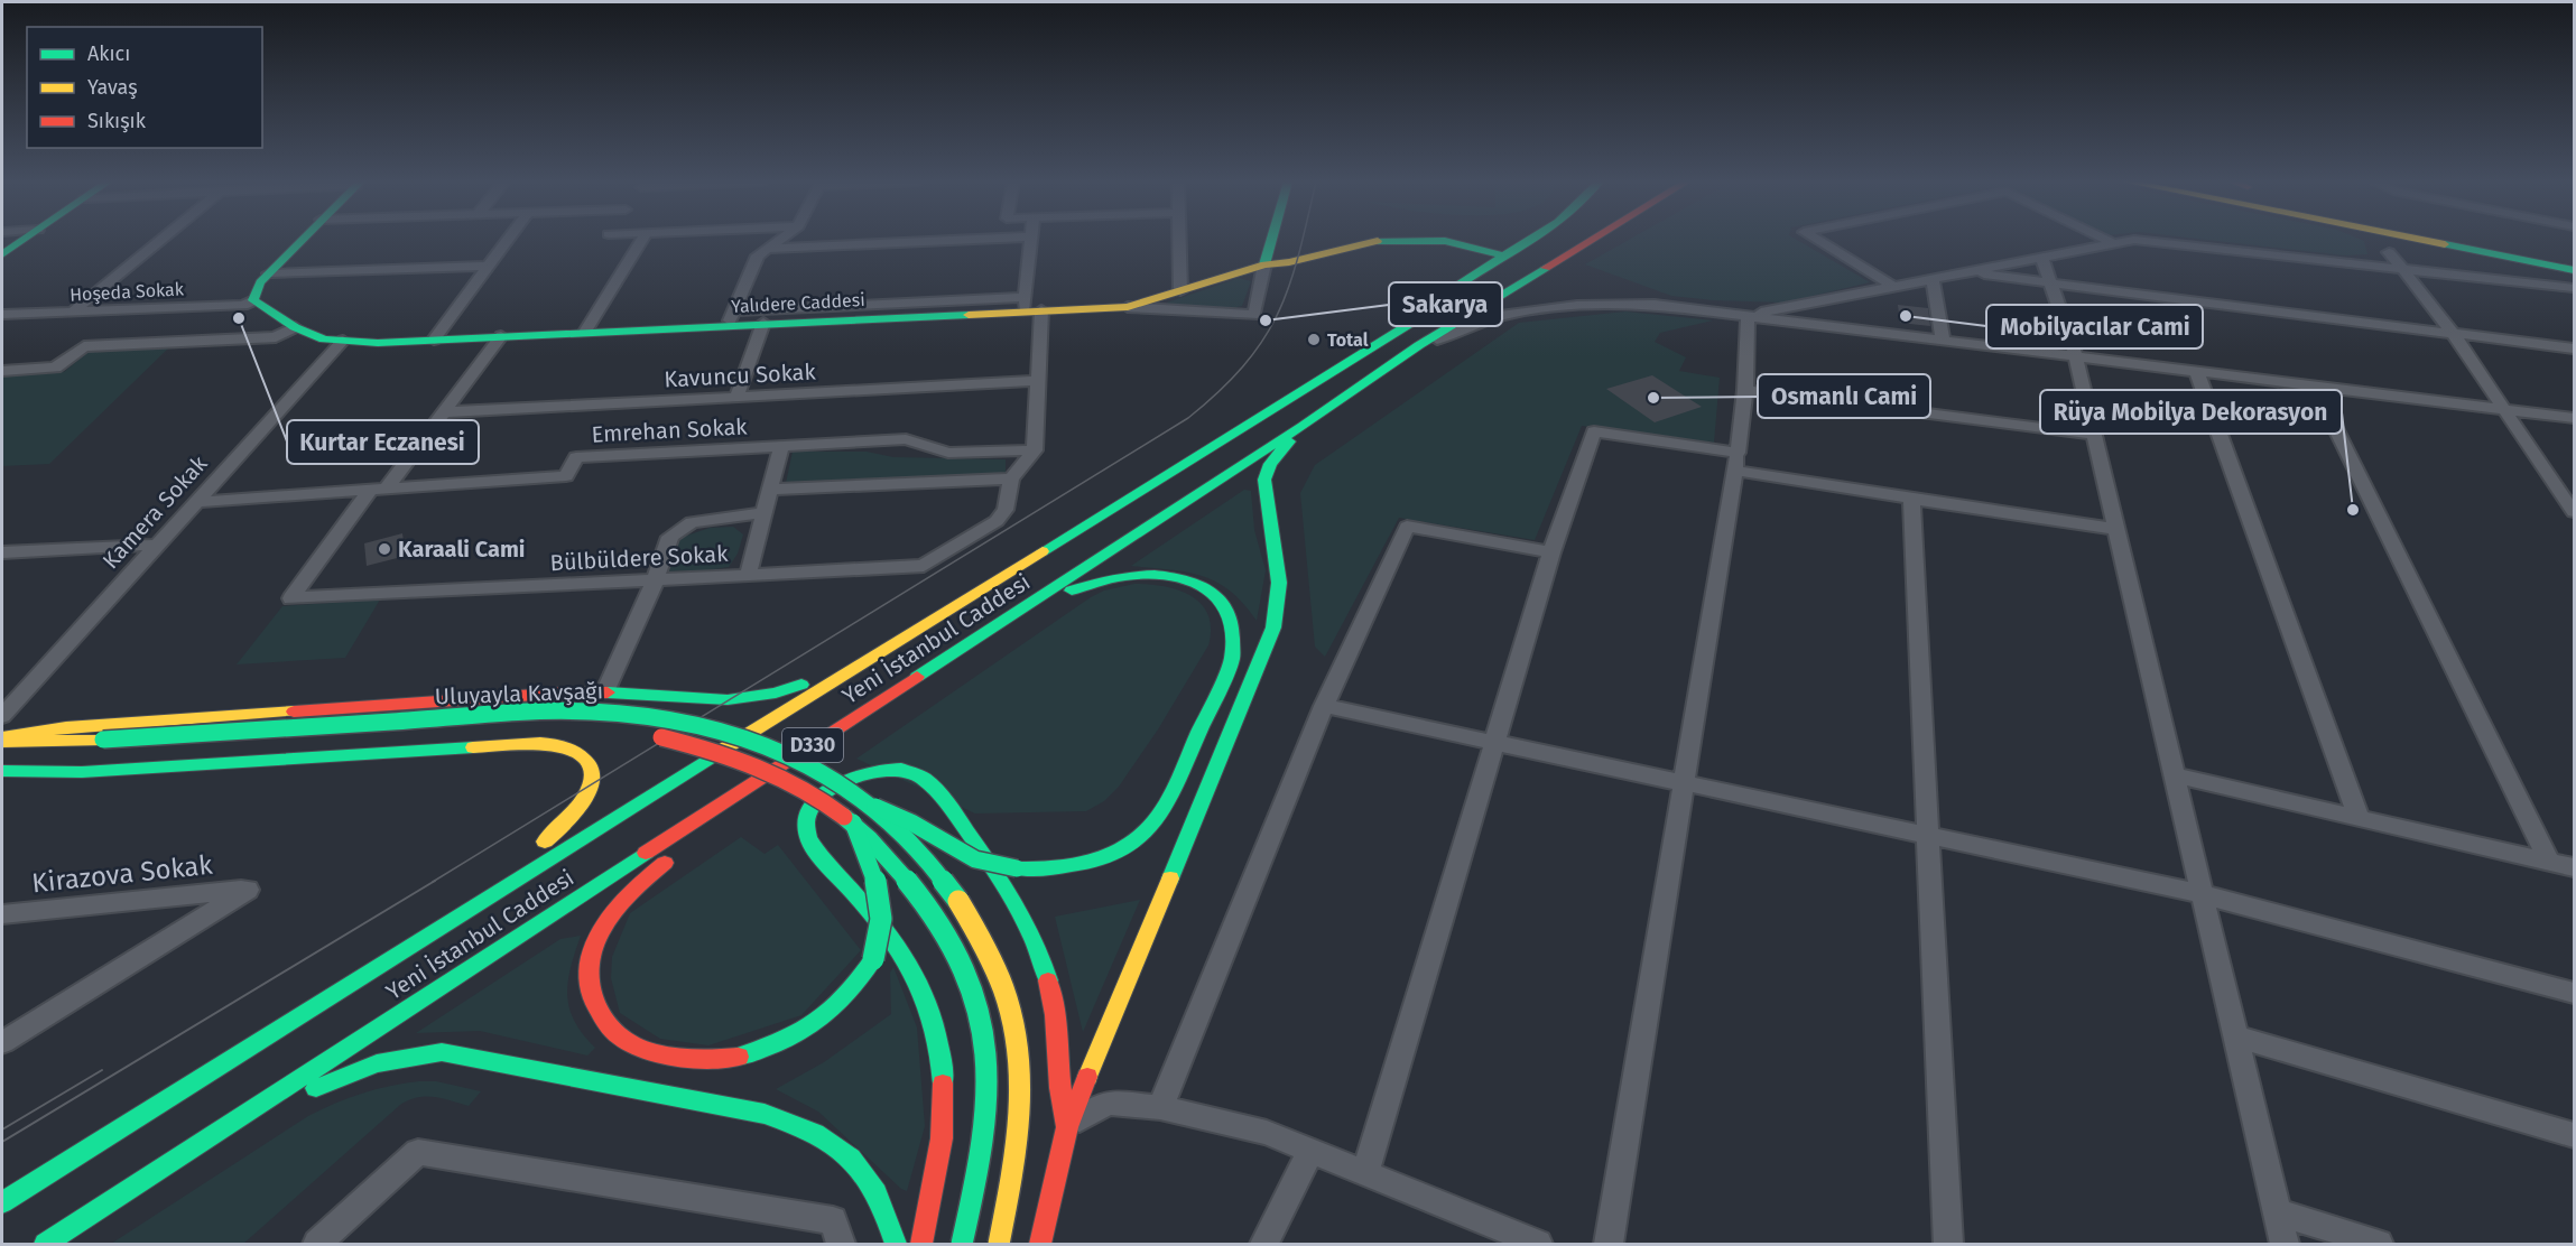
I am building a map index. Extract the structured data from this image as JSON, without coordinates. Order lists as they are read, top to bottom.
{
  "streets": {
    "main road": [
      "Yalıdere Caddesi",
      "Yeni İstanbul Caddesi",
      "Uluyayla Kavşağı",
      "D330"
    ],
    "street": [
      "Hoşeda Sokak",
      "Kavuncu Sokak",
      "Emrehan Sokak",
      "Kamera Sokak",
      "Bülbüldere Sokak",
      "Kirazova Sokak"
    ]
  },
  "crossings": [
    ["Hoşeda Sokak", "Yalıdere Caddesi"],
    ["Yalıdere Caddesi", "Kamera Sokak"],
    ["Emrehan Sokak", "Kamera Sokak"],
    ["Emrehan Sokak", "Bülbüldere Sokak"],
    ["Yeni İstanbul Caddesi", "D330"]
  ],
  "places": [
    "Mobilyacılar Cami",
    "Kurtar Eczanesi",
    "Sakarya",
    "Total",
    "Osmanlı Cami",
    "Rüya Mobilya Dekorasyon",
    "Karaali Cami"
  ],
  "legend": ["Akıcı", "Yavaş", "Sıkışık"]
}
